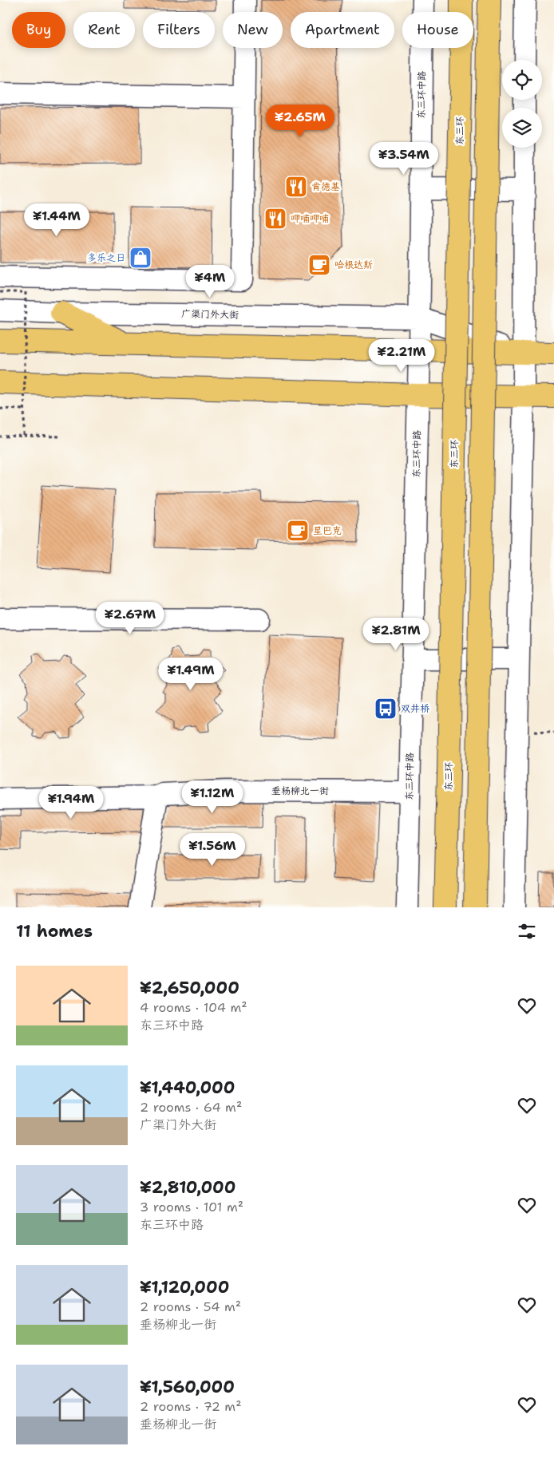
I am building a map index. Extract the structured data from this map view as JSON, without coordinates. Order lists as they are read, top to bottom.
{
  "streets": {
    "main road": ["东三环"],
    "street": ["东三环中路", "广渠门外大街", "垂杨柳北一街"]
  },
  "crossings": [
    ["东三环中路", "广渠门外大街"],
    ["东三环中路", "垂杨柳北一街"]
  ],
  "places": {
    "restaurant": ["肯德基", "呷哺呷哺"],
    "shop": ["多乐之日"],
    "cafe": ["哈根达斯", "星巴克"],
    "bus stop": ["双井桥"]
  },
  "page": {
    "chip": [
      "Buy",
      "Rent",
      "Filters",
      "New",
      "Apartment",
      "House"
    ],
    "price": [
      "¥2.65M",
      "¥3.54M",
      "¥1.44M",
      "¥4M",
      "¥2.21M",
      "¥2.67M",
      "¥2.81M",
      "¥1.49M",
      "¥1.12M",
      "¥1.94M",
      "¥1.56M"
    ],
    "heading": "11 homes",
    "list": [
      {
        "name": "¥2,650,000",
        "note": "4 rooms · 104 m² · 东三环中路"
      },
      {
        "name": "¥1,440,000",
        "note": "2 rooms · 64 m² · 广渠门外大街"
      },
      {
        "name": "¥2,810,000",
        "note": "3 rooms · 101 m² · 东三环中路"
      },
      {
        "name": "¥1,120,000",
        "note": "2 rooms · 54 m² · 垂杨柳北一街"
      },
      {
        "name": "¥1,560,000",
        "note": "2 rooms · 72 m² · 垂杨柳北一街"
      }
    ]
  }
}
